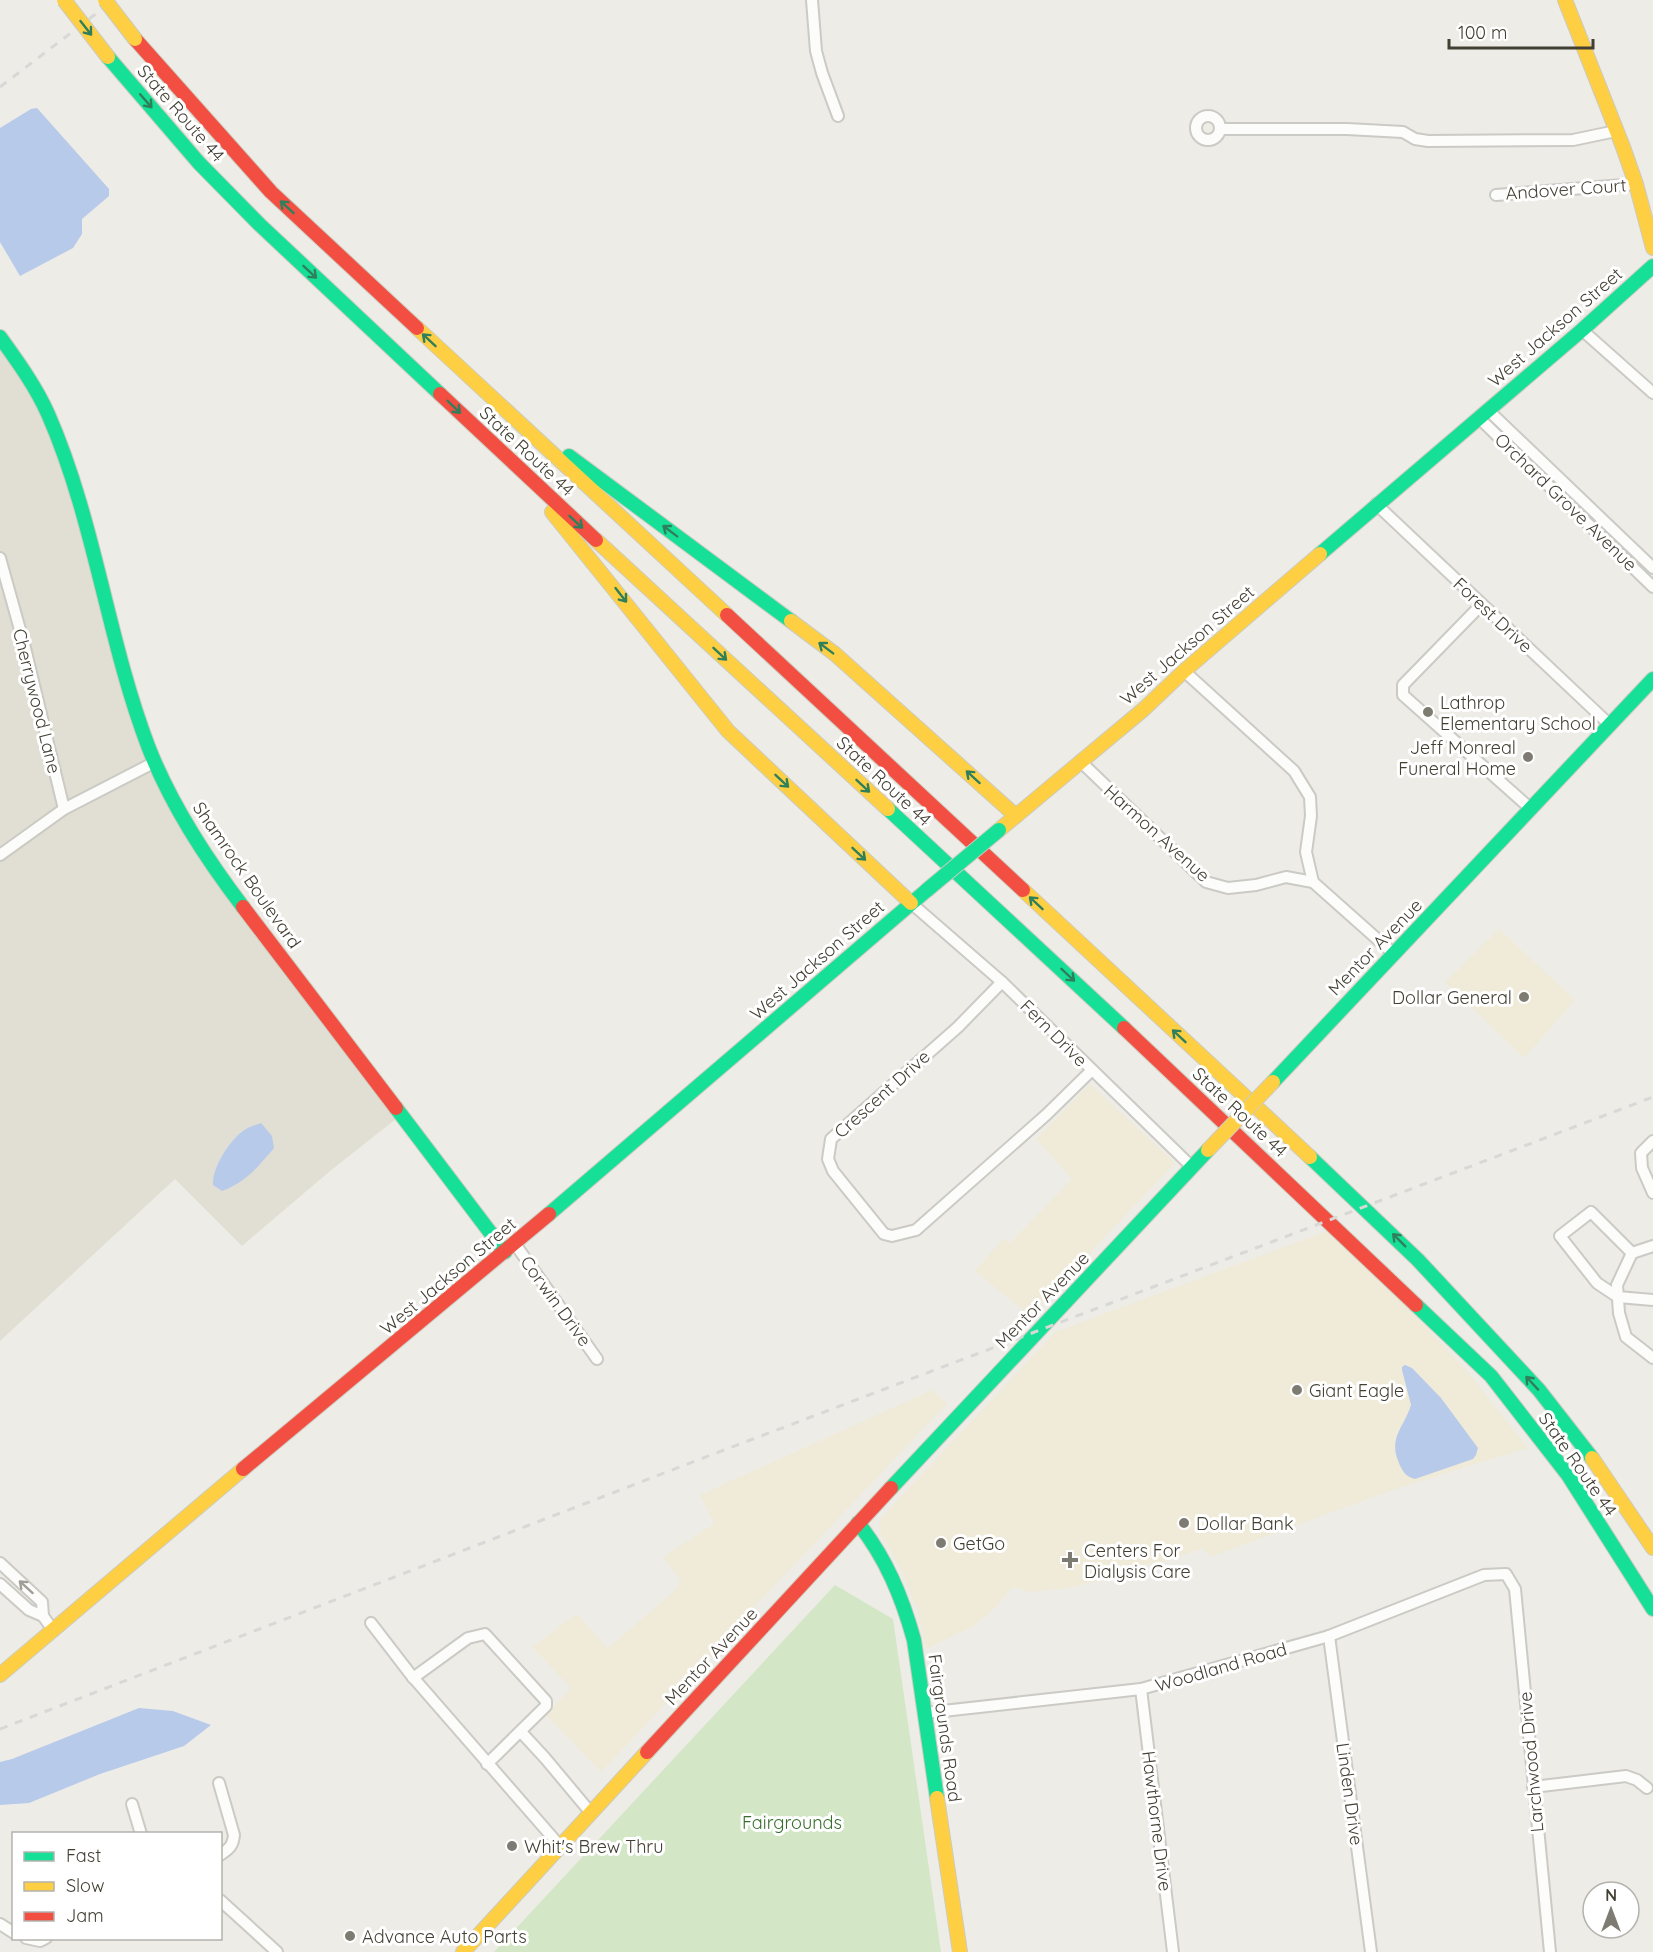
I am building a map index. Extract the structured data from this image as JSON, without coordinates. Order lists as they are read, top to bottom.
{
  "streets": {
    "main road": [
      "State Route 44",
      "West Jackson Street",
      "Shamrock Boulevard",
      "Mentor Avenue",
      "Fairgrounds Road"
    ],
    "street": [
      "Andover Court",
      "Orchard Grove Avenue",
      "Forest Drive",
      "Cherrywood Lane",
      "Harmon Avenue",
      "Fern Drive",
      "Crescent Drive",
      "Corwin Drive",
      "Woodland Road",
      "Larchwood Drive",
      "Linden Drive",
      "Hawthorne Drive"
    ]
  },
  "crossings": [
    ["West Jackson Street", "Orchard Grove Avenue"],
    ["West Jackson Street", "Forest Drive"],
    ["West Jackson Street", "Harmon Avenue"],
    ["West Jackson Street", "Shamrock Boulevard"],
    ["West Jackson Street", "Fern Drive"],
    ["West Jackson Street", "Corwin Drive"],
    ["Forest Drive", "Mentor Avenue"],
    ["Shamrock Boulevard", "Corwin Drive"],
    ["Mentor Avenue", "Fern Drive"],
    ["Mentor Avenue", "Fairgrounds Road"],
    ["Fern Drive", "Crescent Drive"],
    ["Woodland Road", "Fairgrounds Road"],
    ["Woodland Road", "Larchwood Drive"],
    ["Woodland Road", "Linden Drive"],
    ["Woodland Road", "Hawthorne Drive"]
  ],
  "parks": ["Fairgrounds"],
  "places": {
    "other": [
      "Lathrop Elementary School",
      "Jeff Monreal Funeral Home",
      "Dollar General",
      "Giant Eagle",
      "Dollar Bank",
      "GetGo",
      "Whit's Brew Thru",
      "Advance Auto Parts"
    ],
    "health": ["Centers For Dialysis Care"]
  },
  "legend": ["Fast", "Slow", "Jam"],
  "scale_bar": "100 m",
  "north": "top"
}
